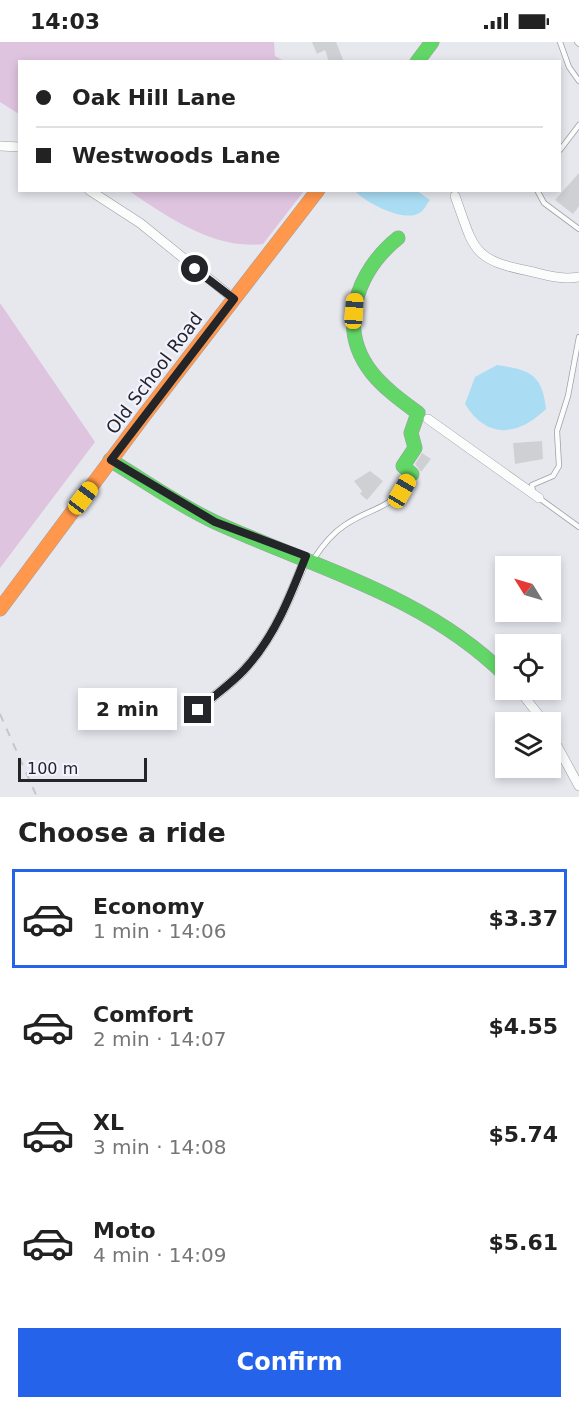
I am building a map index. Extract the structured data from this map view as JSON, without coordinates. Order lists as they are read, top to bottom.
{
  "streets": {
    "street": ["Old School Road"]
  },
  "scale_bar": "100 m",
  "north": "top left",
  "page": {
    "status": "14:03",
    "banner": ["Oak Hill Lane", "Westwoods Lane"],
    "bubble": "2 min",
    "scale": "100 m",
    "heading": "Choose a ride",
    "list": [
      {
        "name": "Economy",
        "note": "1 min · 14:06",
        "value": "$3.37"
      },
      {
        "name": "Comfort",
        "note": "2 min · 14:07",
        "value": "$4.55"
      },
      {
        "name": "XL",
        "note": "3 min · 14:08",
        "value": "$5.74"
      },
      {
        "name": "Moto",
        "note": "4 min · 14:09",
        "value": "$5.61"
      }
    ],
    "buttons": "Confirm"
  }
}
